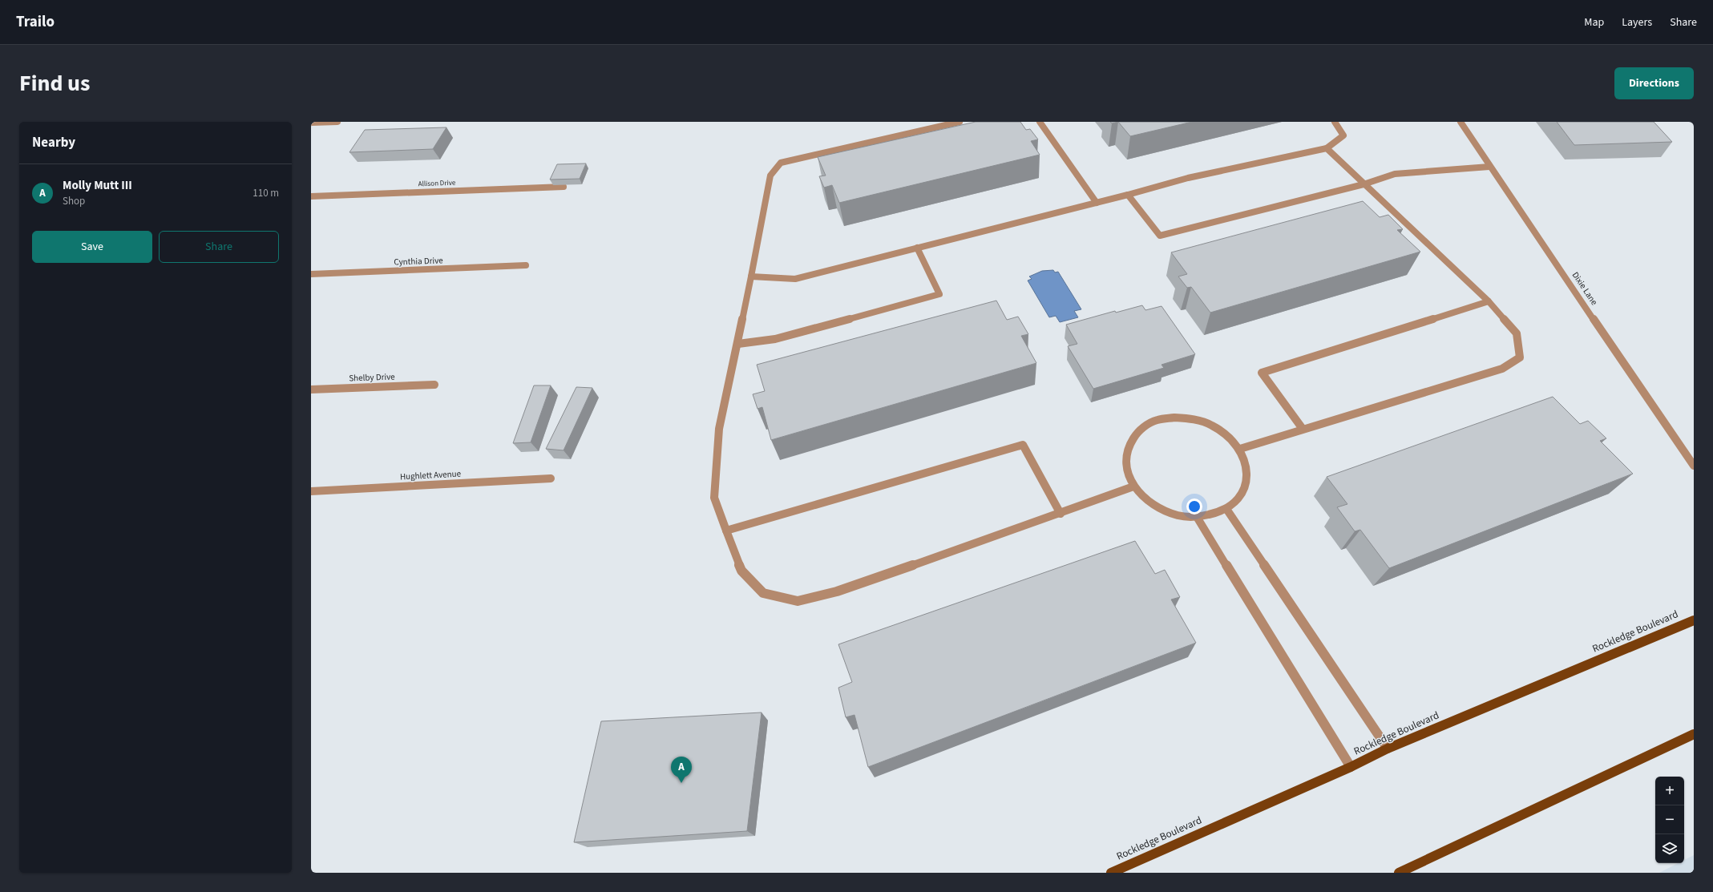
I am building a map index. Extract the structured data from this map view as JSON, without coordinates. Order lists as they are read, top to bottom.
{
  "streets": {
    "main road": ["Rockledge Boulevard"],
    "street": [
      "Allison Drive",
      "Cynthia Drive",
      "Dixie Lane",
      "Shelby Drive",
      "Hughlett Avenue"
    ]
  },
  "page": {
    "header": "Trailo",
    "nav": ["Map", "Layers", "Share"],
    "title": "Find us",
    "buttons": [
      "Directions",
      ["Save", "Share"]
    ],
    "heading": "Nearby",
    "list": [
      {
        "mark": "A",
        "name": "Molly Mutt III",
        "note": "Shop",
        "value": "110 m"
      }
    ],
    "pins": "A",
    "map_buttons": ["+", "−"]
  }
}
